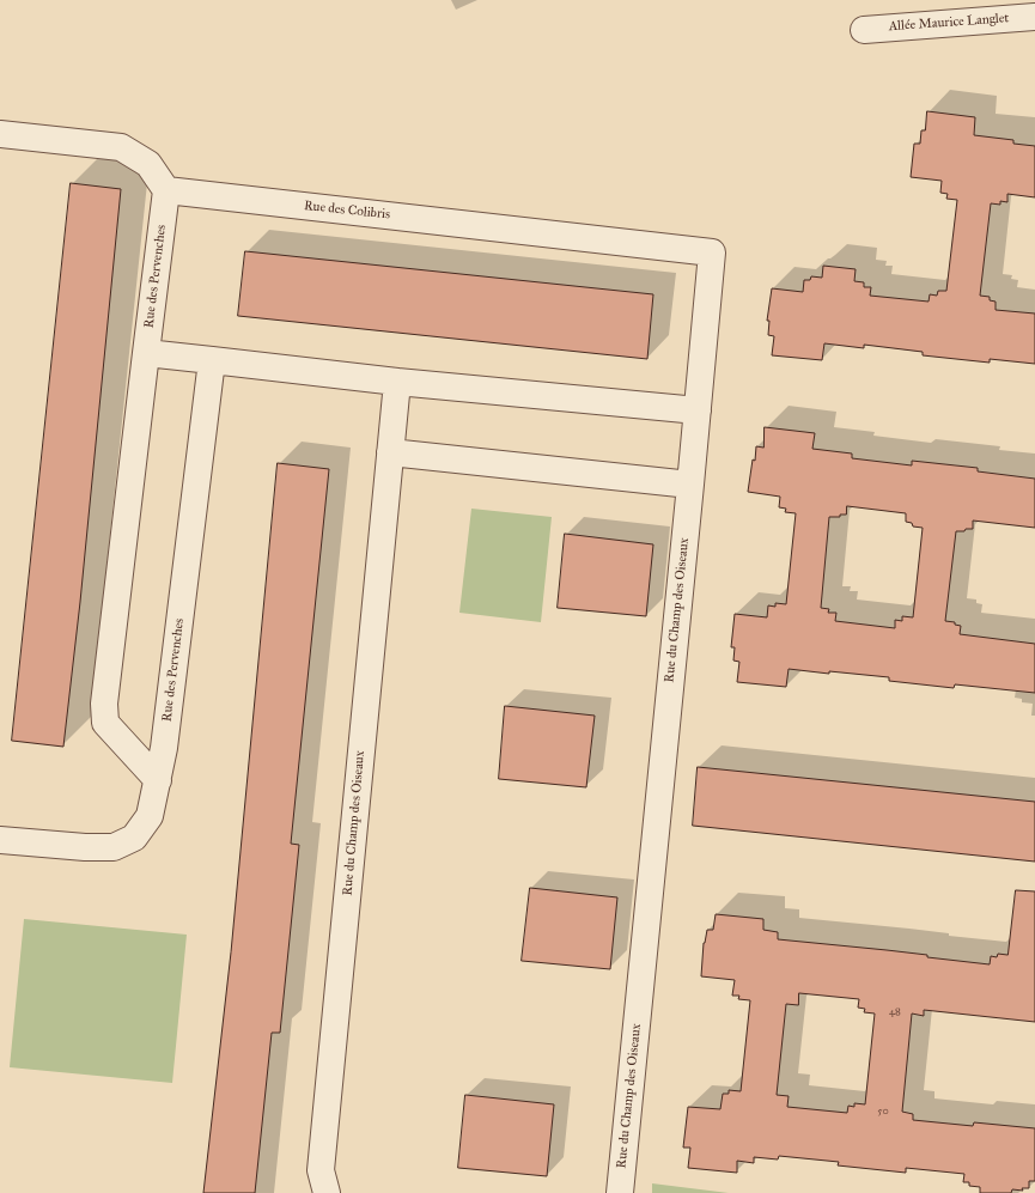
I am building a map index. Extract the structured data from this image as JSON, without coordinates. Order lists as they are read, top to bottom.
{
  "streets": {
    "lane": [
      "Allée Maurice Langlet",
      "Rue des Colibris",
      "Rue des Pervenches",
      "Rue du Champ des Oiseaux"
    ]
  },
  "crossings": [
    ["Rue des Colibris", "Rue des Pervenches"],
    ["Rue des Colibris", "Rue du Champ des Oiseaux"]
  ],
  "house_numbers": ["48", "50"]
}
